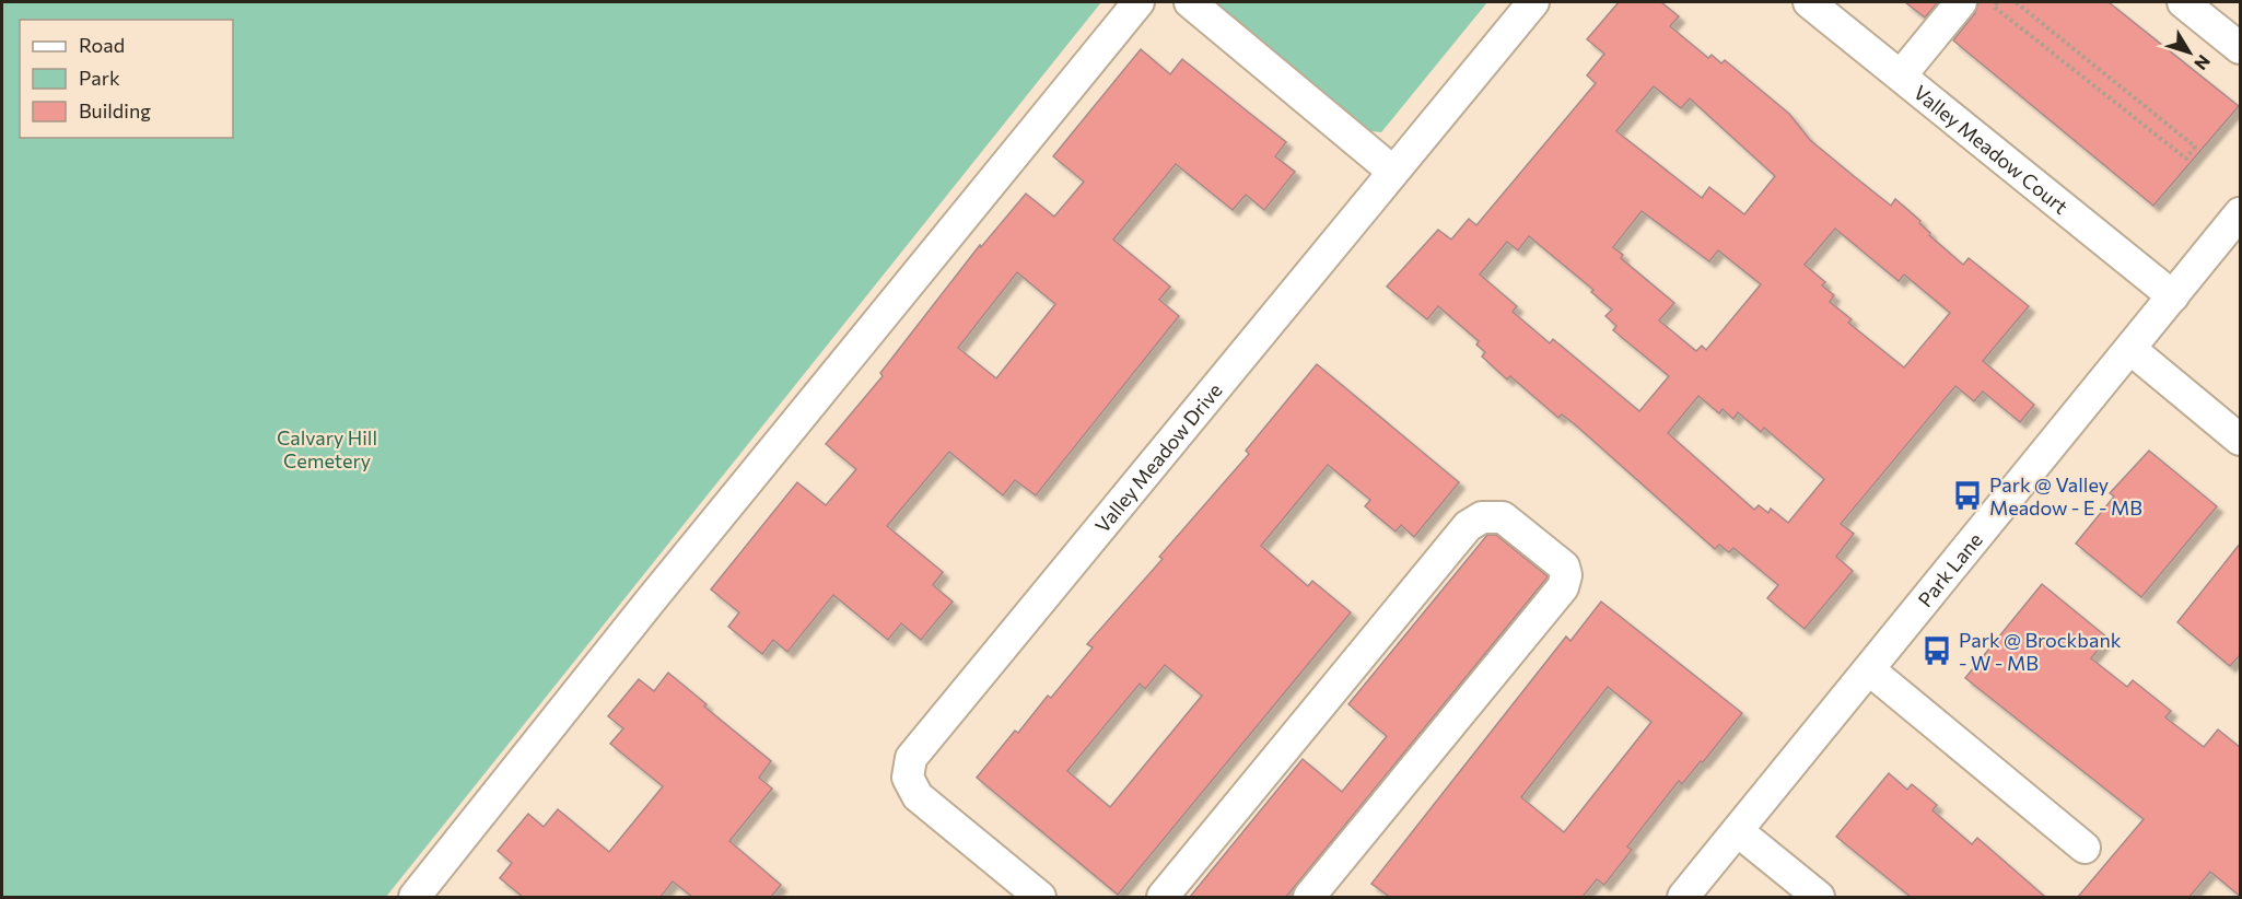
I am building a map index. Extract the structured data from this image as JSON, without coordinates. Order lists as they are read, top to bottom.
{
  "streets": {
    "street": ["Valley Meadow Court", "Valley Meadow Drive", "Park Lane"]
  },
  "crossings": [
    ["Valley Meadow Court", "Park Lane"]
  ],
  "parks": ["Calvary Hill Cemetery"],
  "places": {
    "bus stop": ["Park @ Valley Meadow - E - MB", "Park @ Brockbank - W - MB"]
  },
  "legend": ["Road", "Park", "Building"],
  "north": "bottom right"
}
